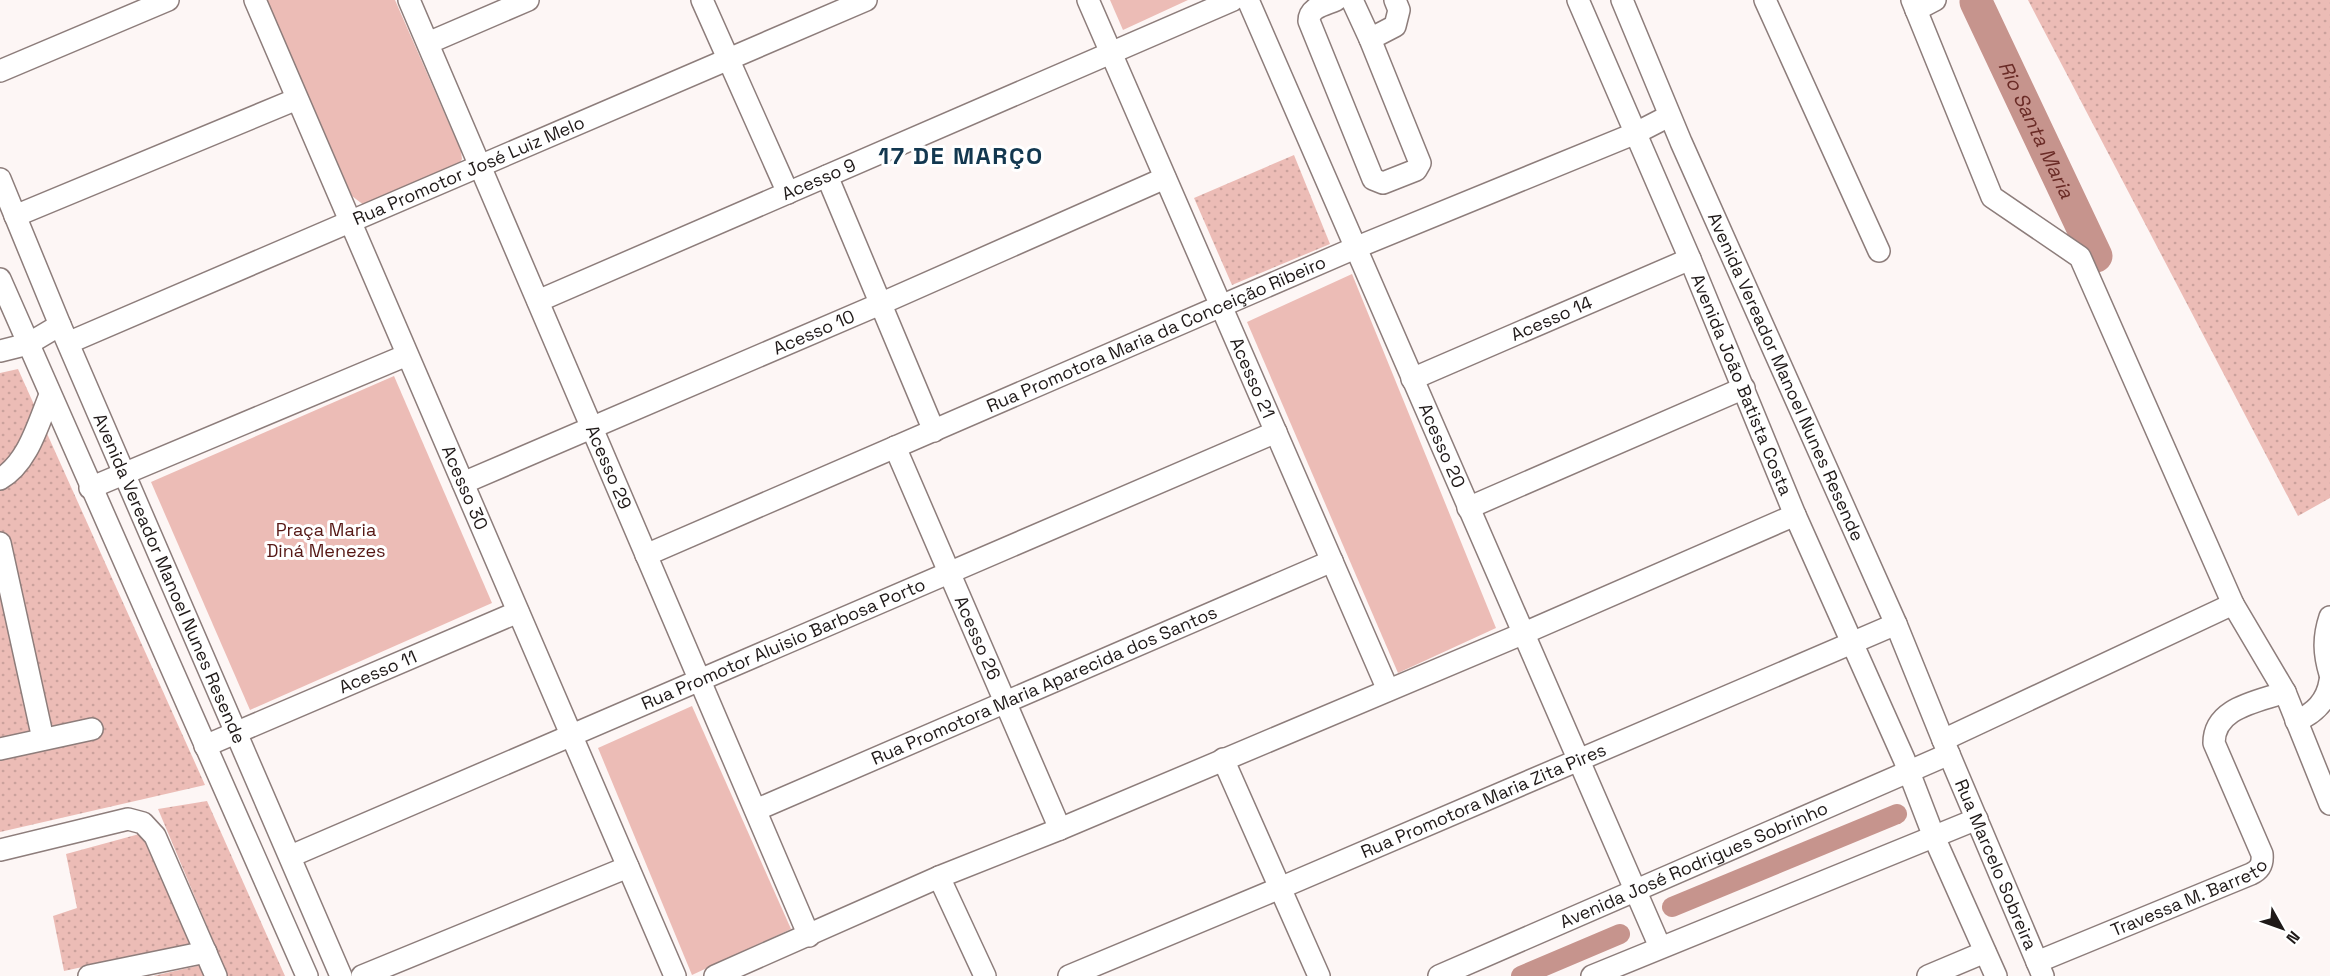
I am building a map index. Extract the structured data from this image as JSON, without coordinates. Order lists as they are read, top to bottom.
{
  "streets": {
    "street": [
      "Rua Promotor José Luiz Melo",
      "Acesso 9",
      "Acesso 14",
      "Acesso 10",
      "Rua Promotora Maria da Conceição Ribeiro",
      "Avenida Vereador Manoel Nunes Resende",
      "Acesso 21",
      "Avenida João Batista Costa",
      "Acesso 20",
      "Acesso 29",
      "Acesso 30",
      "Acesso 26",
      "Rua Promotor Aluisio Barbosa Porto",
      "Acesso 11",
      "Rua Promotora Maria Aparecida dos Santos",
      "Rua Promotora Maria Zita Pires",
      "Avenida José Rodrigues Sobrinho",
      "Rua Marcelo Sobreira",
      "Travessa M. Barreto"
    ]
  },
  "crossings": [
    ["Rua Promotor José Luiz Melo", "Avenida Vereador Manoel Nunes Resende"],
    ["Rua Promotor José Luiz Melo", "Acesso 29"],
    ["Rua Promotor José Luiz Melo", "Acesso 30"],
    ["Acesso 9", "Acesso 21"],
    ["Acesso 9", "Acesso 29"],
    ["Acesso 14", "Avenida João Batista Costa"],
    ["Acesso 14", "Acesso 20"],
    ["Acesso 10", "Acesso 21"],
    ["Acesso 10", "Acesso 29"],
    ["Acesso 10", "Acesso 30"],
    ["Rua Promotora Maria da Conceição Ribeiro", "Avenida Vereador Manoel Nunes Resende"],
    ["Rua Promotora Maria da Conceição Ribeiro", "Acesso 21"],
    ["Rua Promotora Maria da Conceição Ribeiro", "Avenida João Batista Costa"],
    ["Rua Promotora Maria da Conceição Ribeiro", "Acesso 20"],
    ["Rua Promotora Maria da Conceição Ribeiro", "Acesso 29"],
    ["Rua Promotora Maria da Conceição Ribeiro", "Acesso 26"],
    ["Avenida Vereador Manoel Nunes Resende", "Rua Promotor Aluisio Barbosa Porto"],
    ["Avenida Vereador Manoel Nunes Resende", "Acesso 11"],
    ["Avenida Vereador Manoel Nunes Resende", "Rua Promotora Maria Zita Pires"],
    ["Avenida Vereador Manoel Nunes Resende", "Avenida José Rodrigues Sobrinho"],
    ["Avenida Vereador Manoel Nunes Resende", "Rua Marcelo Sobreira"],
    ["Acesso 21", "Rua Promotor Aluisio Barbosa Porto"],
    ["Acesso 21", "Rua Promotora Maria Aparecida dos Santos"],
    ["Avenida João Batista Costa", "Rua Promotora Maria Zita Pires"],
    ["Avenida João Batista Costa", "Avenida José Rodrigues Sobrinho"],
    ["Acesso 20", "Rua Promotora Maria Zita Pires"],
    ["Acesso 20", "Avenida José Rodrigues Sobrinho"],
    ["Acesso 29", "Rua Promotor Aluisio Barbosa Porto"],
    ["Acesso 29", "Rua Promotora Maria Aparecida dos Santos"],
    ["Acesso 30", "Rua Promotor Aluisio Barbosa Porto"],
    ["Acesso 30", "Acesso 11"],
    ["Acesso 26", "Rua Promotor Aluisio Barbosa Porto"],
    ["Acesso 26", "Rua Promotora Maria Aparecida dos Santos"],
    ["Avenida José Rodrigues Sobrinho", "Rua Marcelo Sobreira"],
    ["Rua Marcelo Sobreira", "Travessa M. Barreto"]
  ],
  "districts": ["17 DE MARÇO"],
  "water": ["Rio Santa Maria"],
  "parks": ["Praça Maria Diná Menezes"],
  "north": "bottom right"
}
